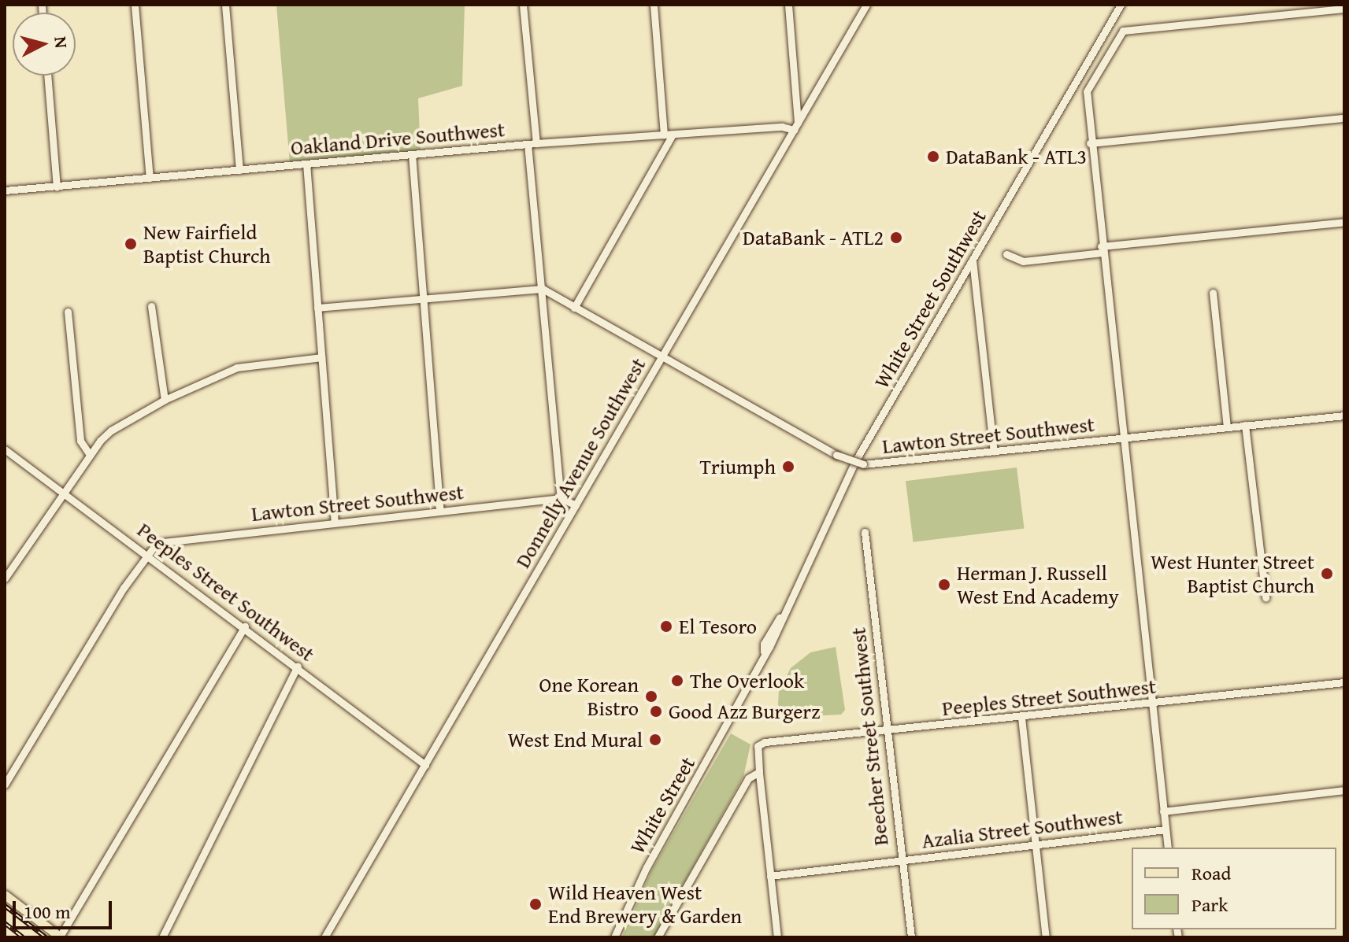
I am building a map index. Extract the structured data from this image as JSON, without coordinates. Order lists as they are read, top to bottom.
{
  "streets": {
    "street": [
      "Oakland Drive Southwest",
      "White Street Southwest",
      "Lawton Street Southwest",
      "Donnelly Avenue Southwest",
      "Peeples Street Southwest",
      "Beecher Street Southwest",
      "White Street",
      "Azalia Street Southwest"
    ]
  },
  "crossings": [
    ["Oakland Drive Southwest", "Donnelly Avenue Southwest"],
    ["White Street Southwest", "White Street"],
    ["Lawton Street Southwest", "Donnelly Avenue Southwest"],
    ["Lawton Street Southwest", "Peeples Street Southwest"],
    ["Donnelly Avenue Southwest", "Peeples Street Southwest"],
    ["Peeples Street Southwest", "Beecher Street Southwest"],
    ["Beecher Street Southwest", "Azalia Street Southwest"]
  ],
  "places": [
    "DataBank - ATL3",
    "DataBank - ATL2",
    "New Fairfield Baptist Church",
    "Triumph",
    "West Hunter Street Baptist Church",
    "Herman J. Russell West End Academy",
    "El Tesoro",
    "The Overlook",
    "One Korean Bistro",
    "Good Azz Burgerz",
    "West End Mural",
    "Wild Heaven West End Brewery & Garden"
  ],
  "legend": ["Road", "Park"],
  "scale_bar": "100 m",
  "north": "right"
}
